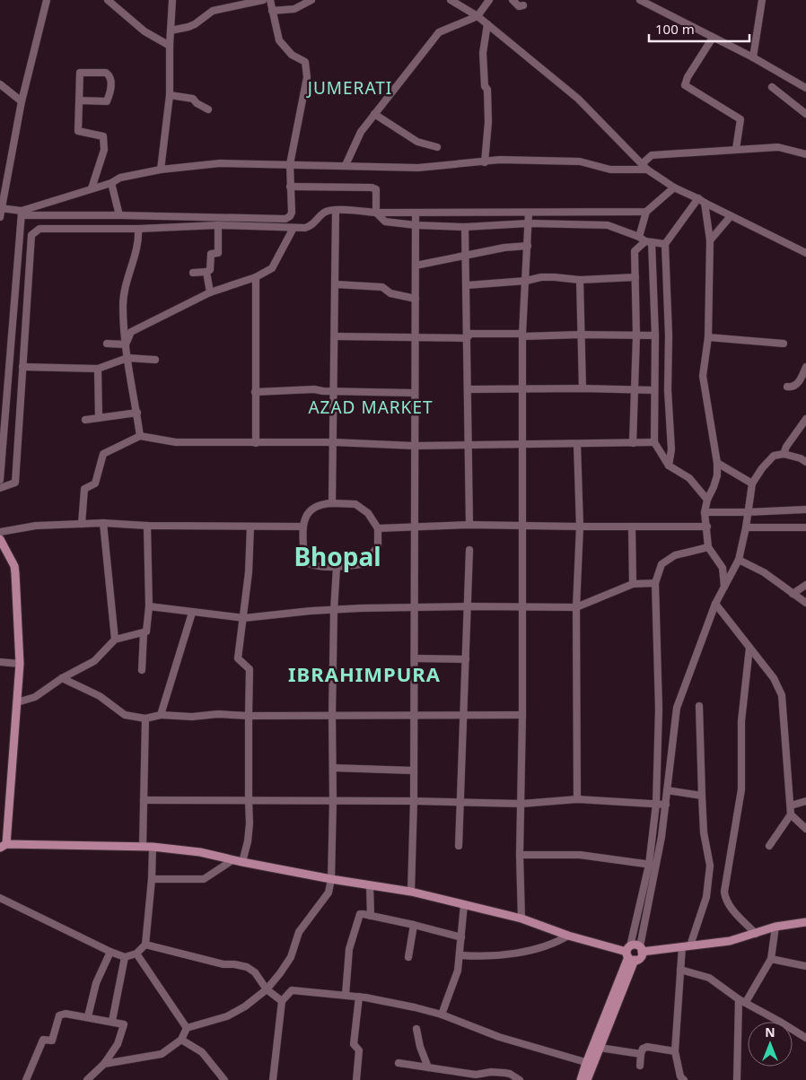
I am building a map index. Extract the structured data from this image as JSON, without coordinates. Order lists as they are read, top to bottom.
{
  "districts": [
    "JUMERATI",
    "AZAD MARKET",
    "Bhopal",
    "IBRAHIMPURA"
  ],
  "scale_bar": "100 m",
  "north": "top"
}
